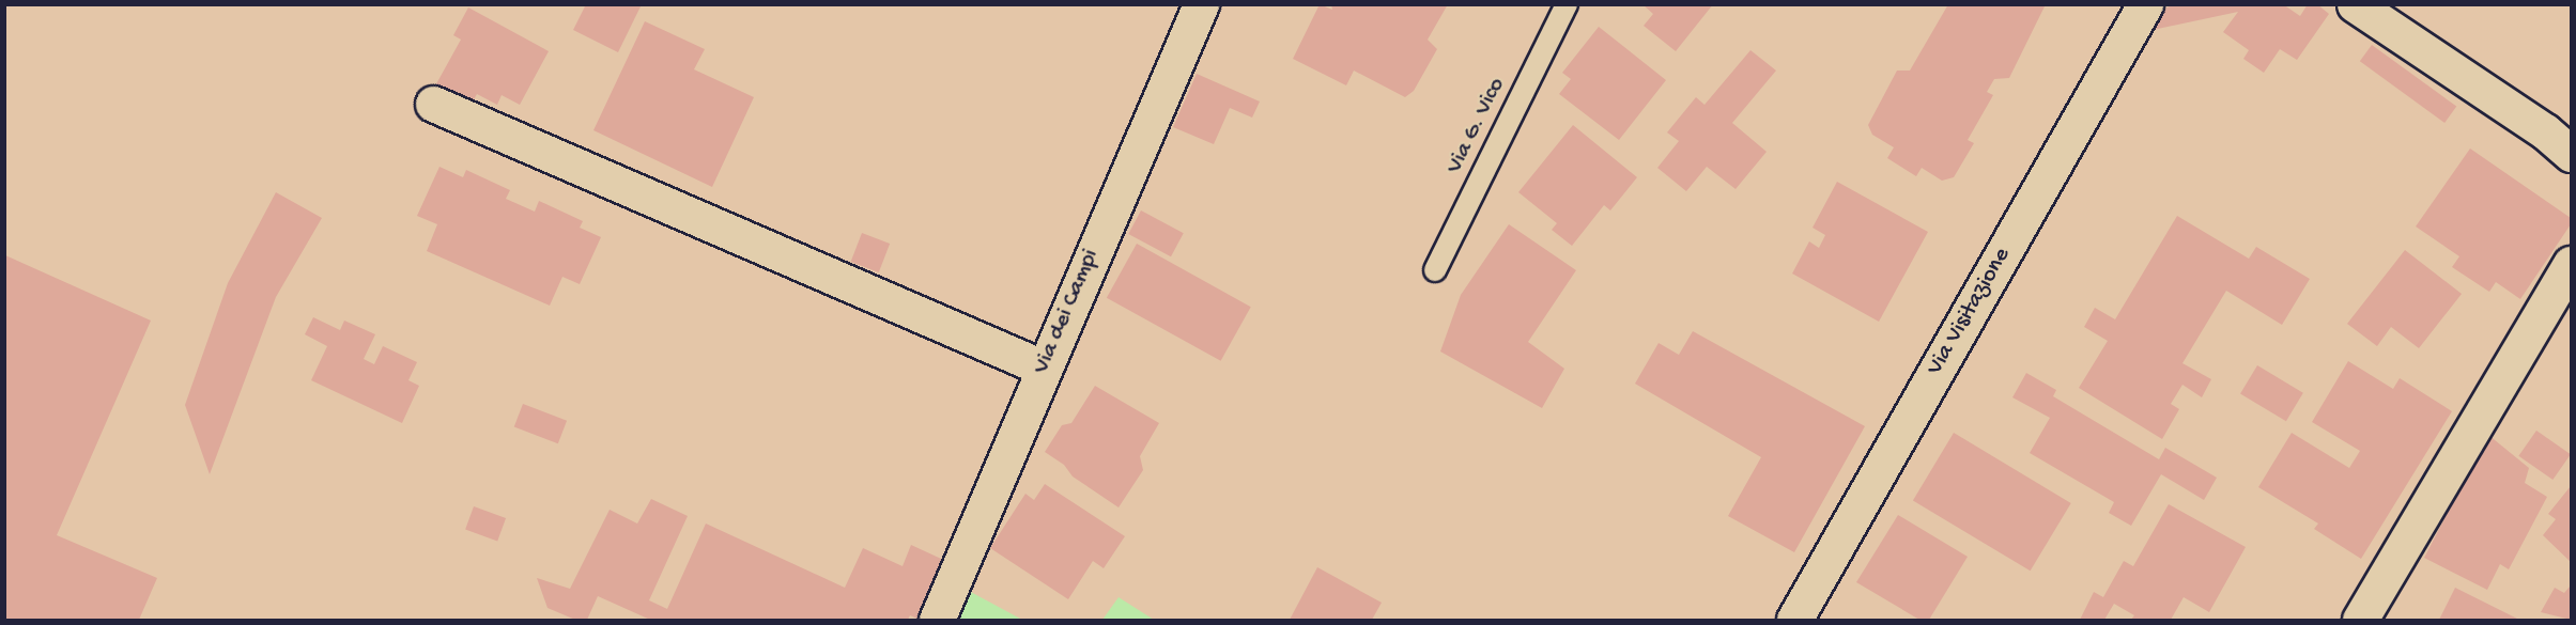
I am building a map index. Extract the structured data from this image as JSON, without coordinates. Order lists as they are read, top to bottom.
{
  "streets": {
    "street": ["Via dei Campi", "Via Visitazione"],
    "lane": ["Via G. Vico"]
  }
}
